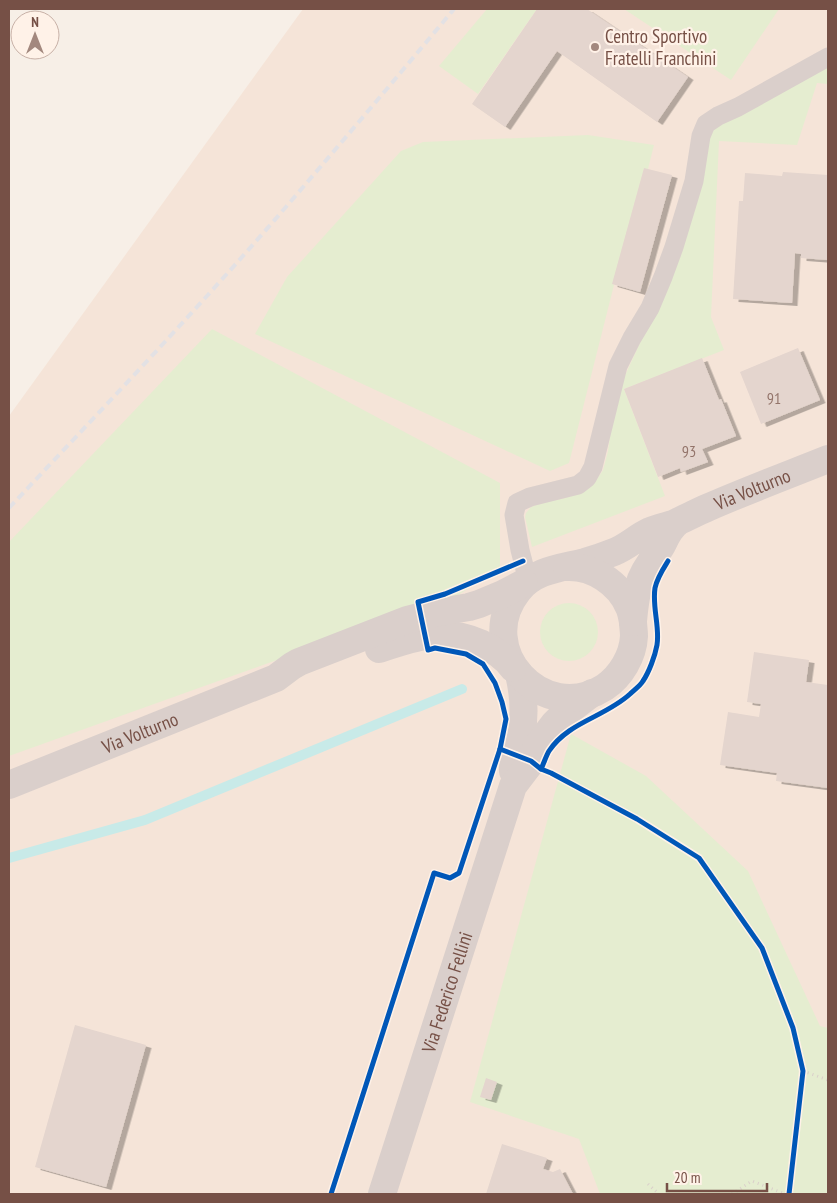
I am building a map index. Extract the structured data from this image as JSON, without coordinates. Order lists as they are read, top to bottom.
{
  "streets": {
    "street": ["Via Volturno", "Via Federico Fellini"]
  },
  "crossings": [
    ["Via Volturno", "Via Federico Fellini"]
  ],
  "places": ["Centro Sportivo Fratelli Franchini"],
  "house_numbers": ["91", "93"],
  "scale_bar": "20 m",
  "north": "top"
}
